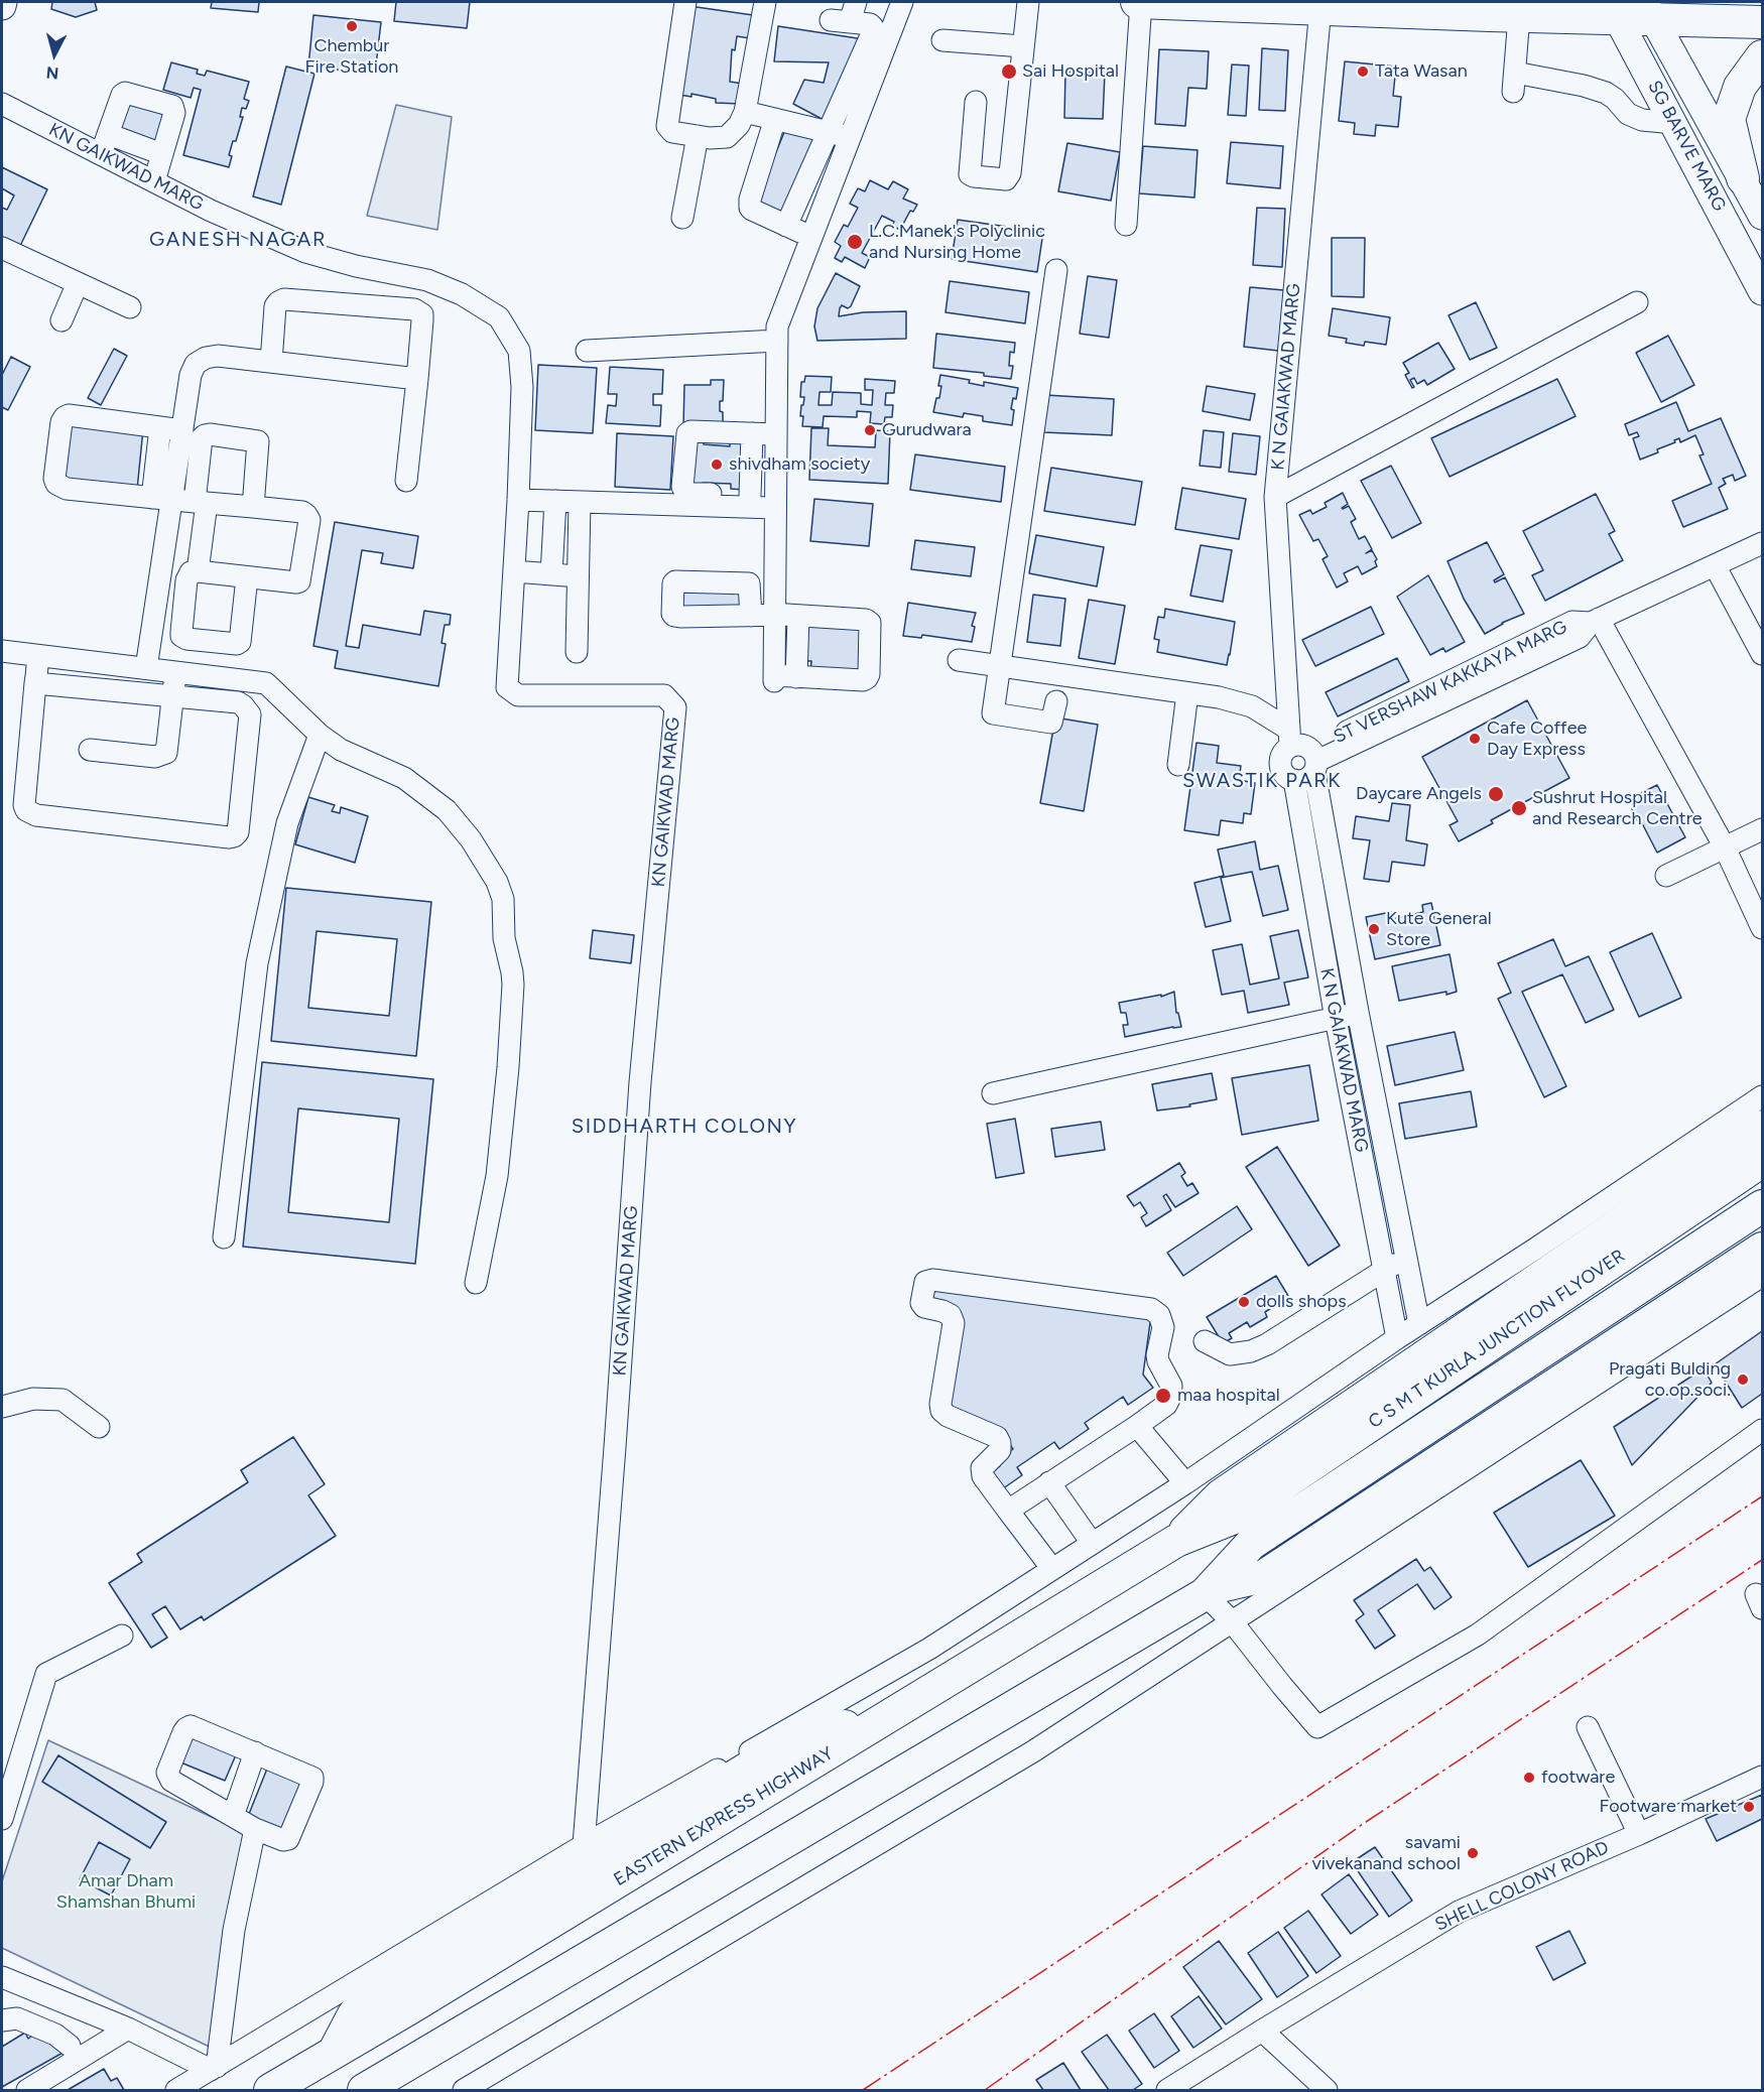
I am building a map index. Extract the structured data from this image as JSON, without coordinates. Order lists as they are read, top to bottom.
{
  "streets": {
    "highway": ["C S M T KURLA JUNCTION FLYOVER", "EASTERN EXPRESS HIGHWAY"],
    "main road": ["SG BARVE MARG"],
    "street": [
      "KN GAIKWAD MARG",
      "K N GAIAKWAD MARG",
      "ST VERSHAW KAKKAYA MARG",
      "SHELL COLONY ROAD"
    ]
  },
  "crossings": [
    ["K N GAIAKWAD MARG", "ST VERSHAW KAKKAYA MARG"],
    ["C S M T KURLA JUNCTION FLYOVER", "EASTERN EXPRESS HIGHWAY"]
  ],
  "districts": ["GANESH NAGAR", "SWASTIK PARK", "SIDDHARTH COLONY"],
  "parks": ["Amar Dham Shamshan Bhumi"],
  "places": [
    "Chembur Fire Station",
    "Sai Hospital",
    "Tata Wasan",
    "L.C.Manek's Polyclinic and Nursing Home",
    "Gurudwara",
    "shivdham society",
    "Cafe Coffee Day Express",
    "Daycare Angels",
    "Sushrut Hospital and Research Centre",
    "Kute General Store",
    "dolls shops",
    "Pragati Bulding co.op.soci.",
    "maa hospital",
    "footware",
    "Footware market",
    "savami vivekanand school"
  ],
  "north": "bottom"
}
